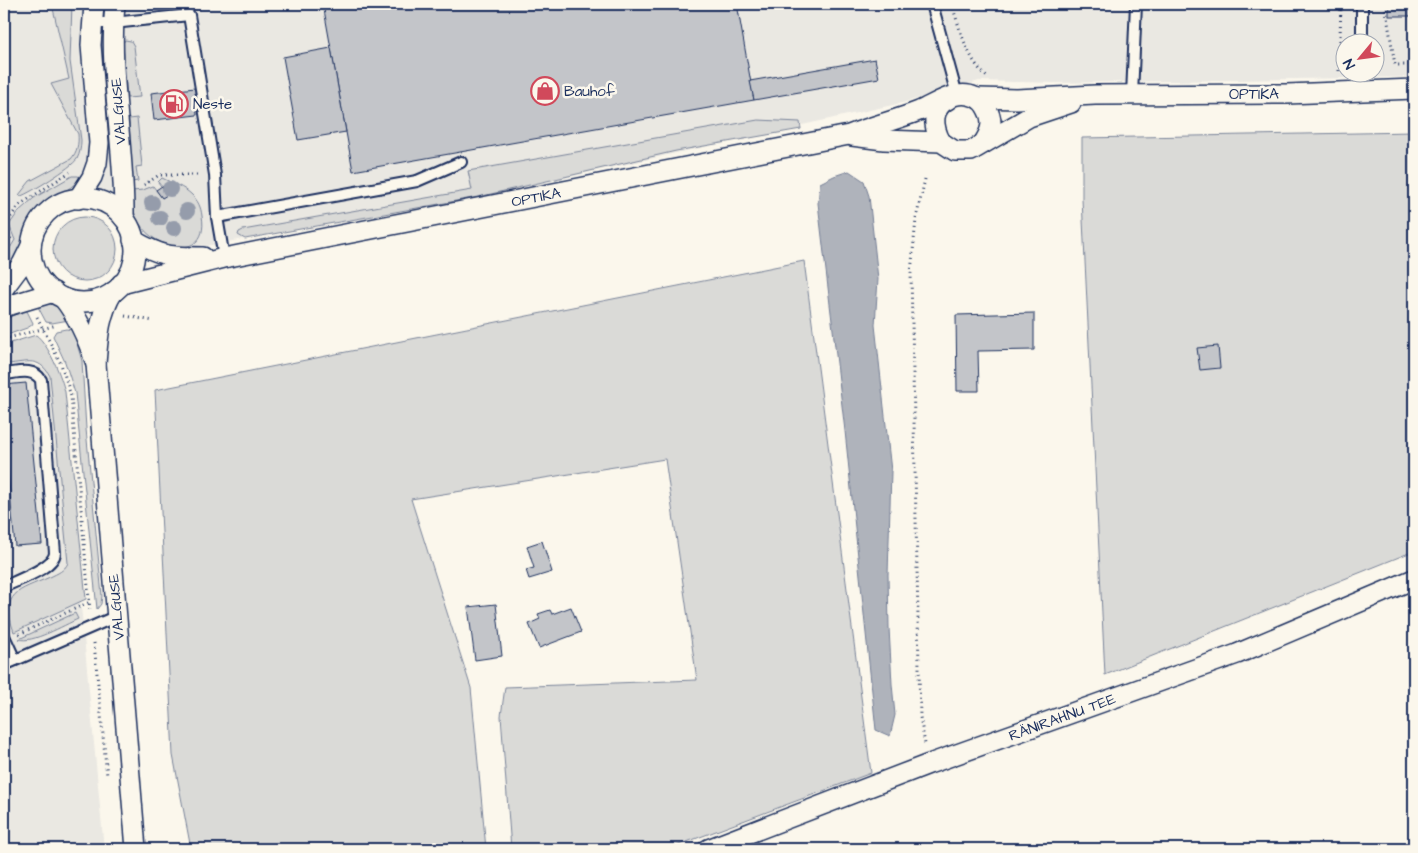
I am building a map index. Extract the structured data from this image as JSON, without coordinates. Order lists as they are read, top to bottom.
{
  "streets": {
    "street": ["OPTIKA", "VALGUSE", "RÄNIRAHNU TEE"]
  },
  "crossings": [
    ["OPTIKA", "VALGUSE"]
  ],
  "places": {
    "shop": ["Bauhof"],
    "fuel station": ["Neste"]
  },
  "north": "bottom left"
}
